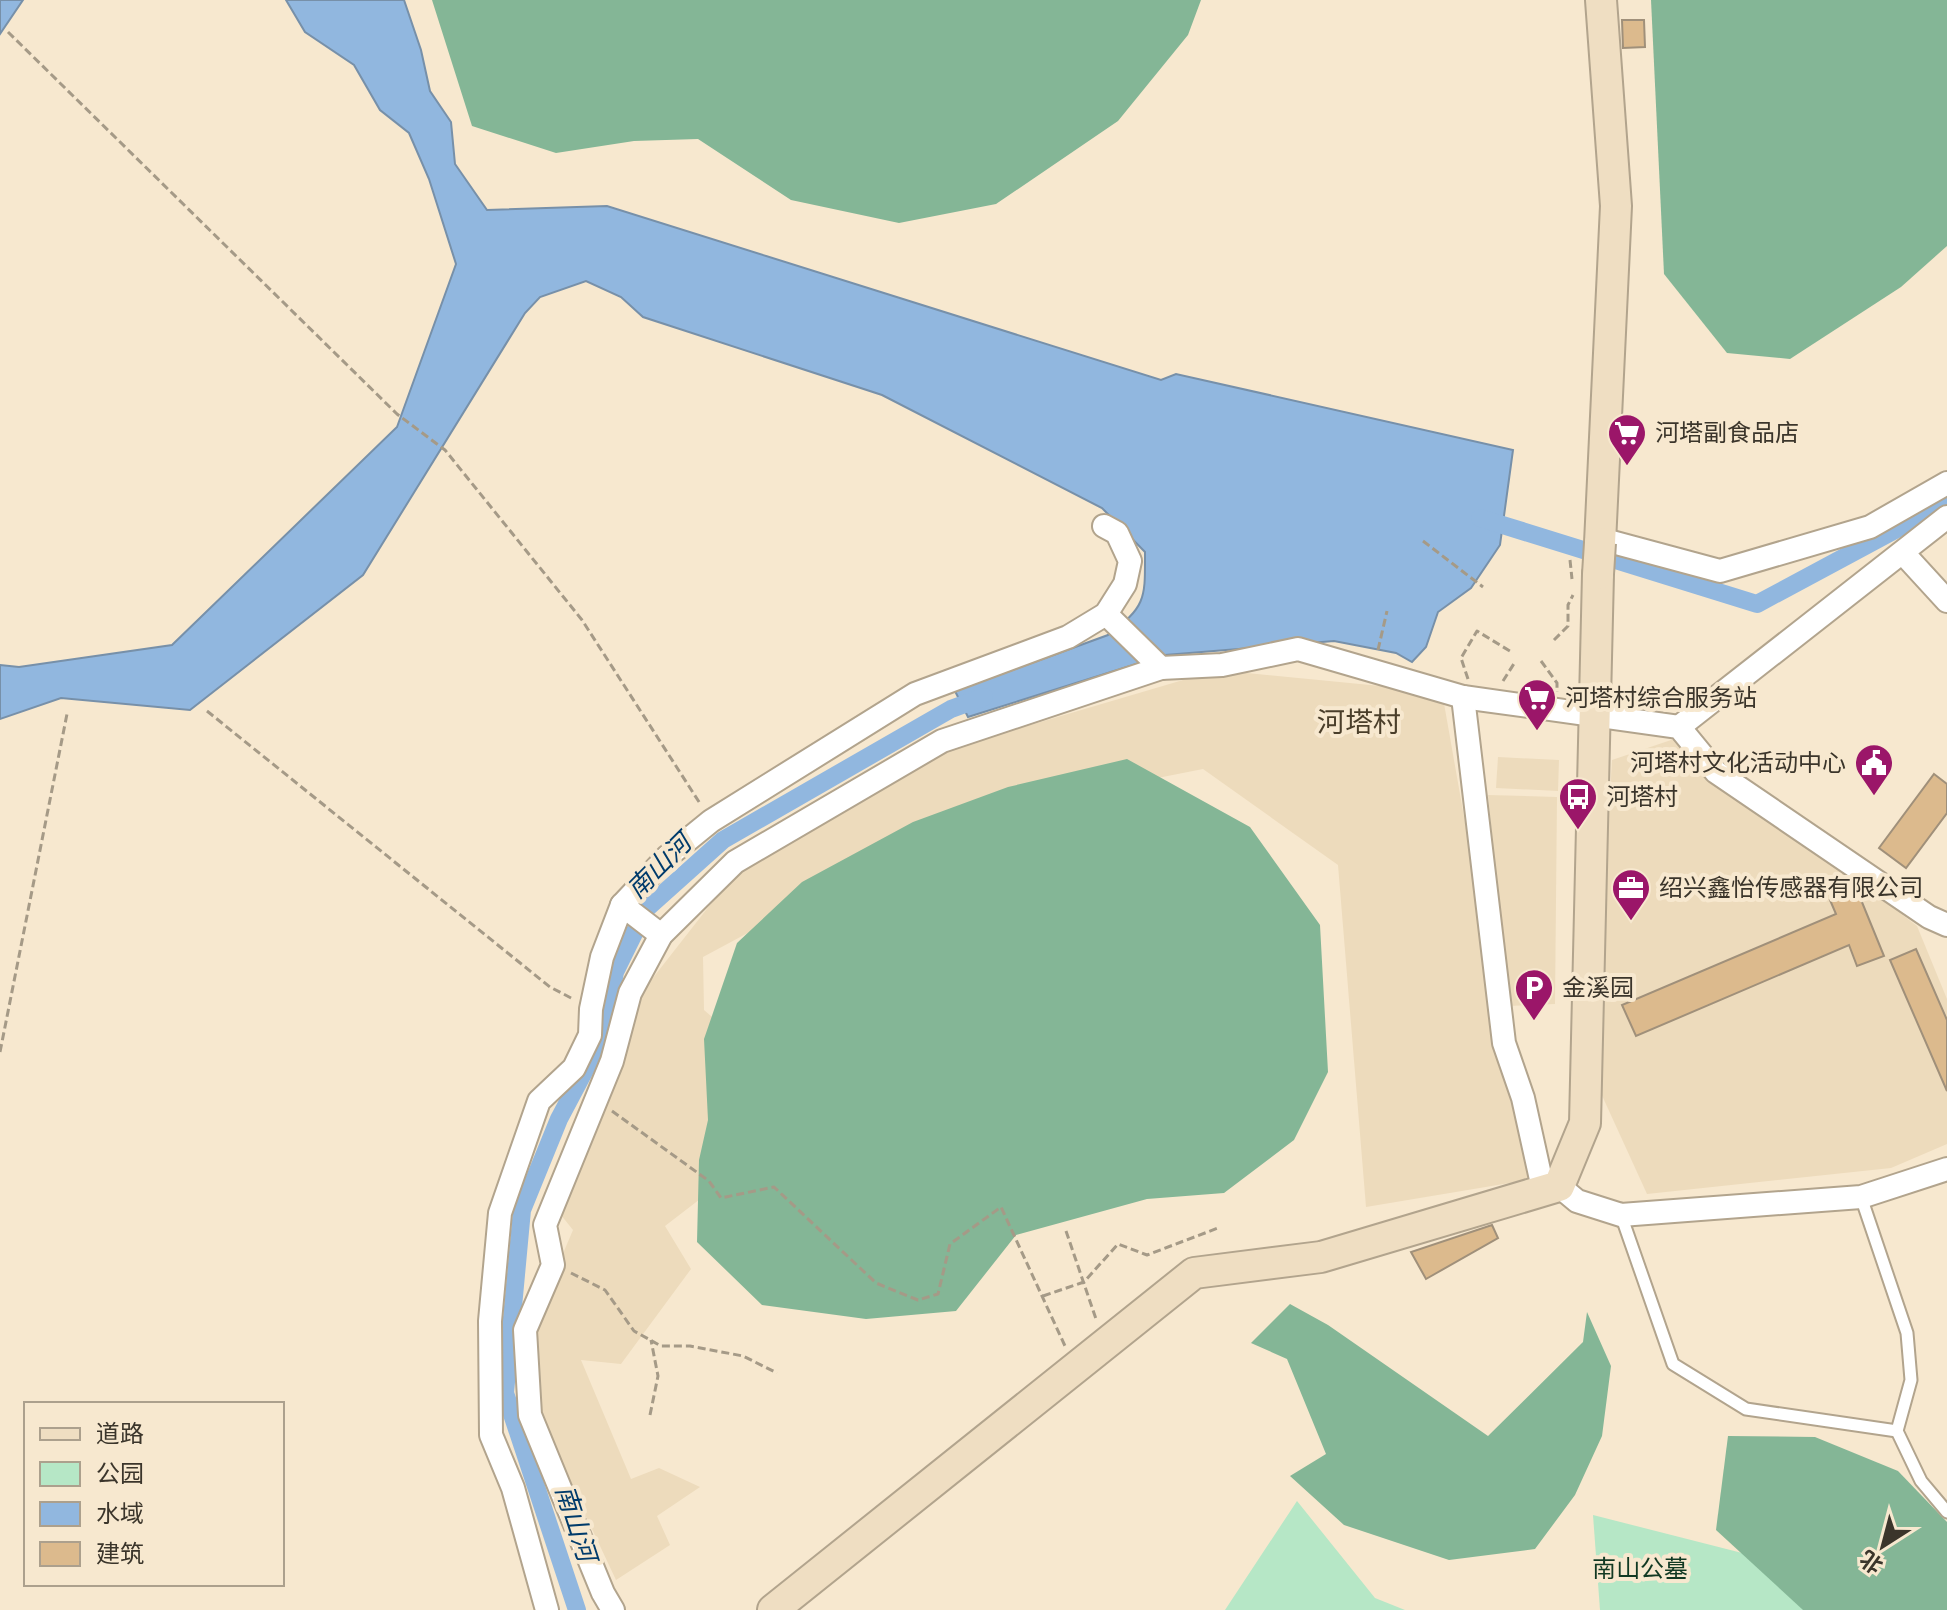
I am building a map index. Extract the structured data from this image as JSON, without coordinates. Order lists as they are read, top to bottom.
{
  "districts": ["河塔村"],
  "water": ["南山河"],
  "parks": ["南山公墓"],
  "places": {
    "supermarket": ["河塔副食品店", "河塔村综合服务站"],
    "public building": ["河塔村文化活动中心"],
    "bus stop": ["河塔村"],
    "office": ["绍兴鑫怡传感器有限公司"],
    "parking": ["金溪园"]
  },
  "legend": [
    "道路",
    "公园",
    "水域",
    "建筑"
  ],
  "north": "bottom left"
}
